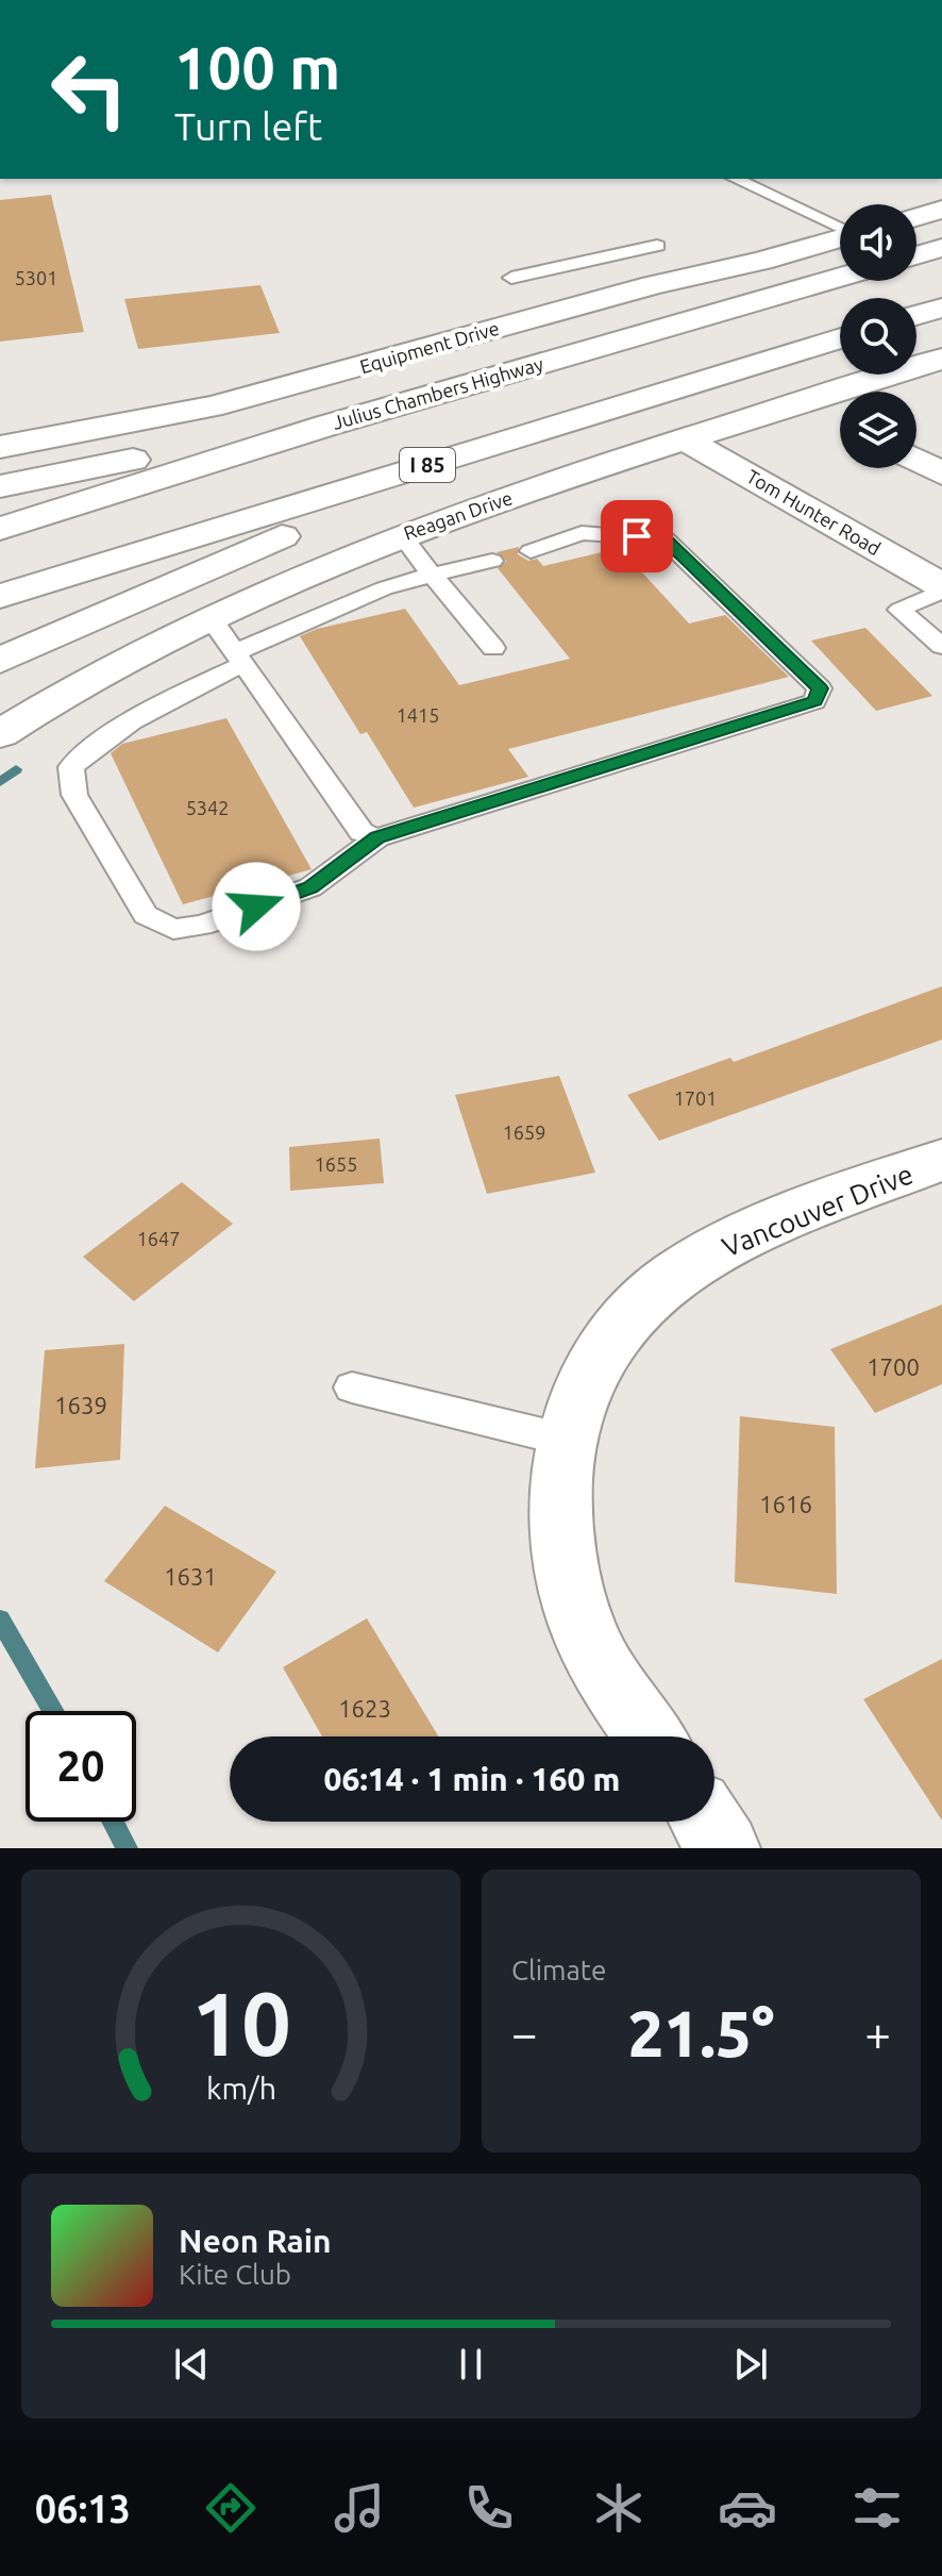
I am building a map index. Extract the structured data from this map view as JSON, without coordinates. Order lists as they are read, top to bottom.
{
  "streets": {
    "main road": [
      "Equipment Drive",
      "Julius Chambers Highway",
      "I 85",
      "Tom Hunter Road",
      "Reagan Drive",
      "Vancouver Drive"
    ]
  },
  "crossings": [
    ["Tom Hunter Road", "Reagan Drive"]
  ],
  "house_numbers": [
    "5301",
    "1415",
    "5342",
    "1701",
    "1659",
    "1655",
    "1647",
    "1700",
    "1639",
    "1616",
    "1631",
    "1623"
  ],
  "page": {
    "turn": ["100 m", "Turn left"],
    "limit": "20",
    "trip": "06:14 · 1 min · 160 m",
    "tile": "Climate",
    "heat": ["−", "21.5°", "+"],
    "song": ["Neon Rain", "Kite Club"],
    "tabs": "06:13",
    "gauge": ["10", "km/h"]
  }
}
